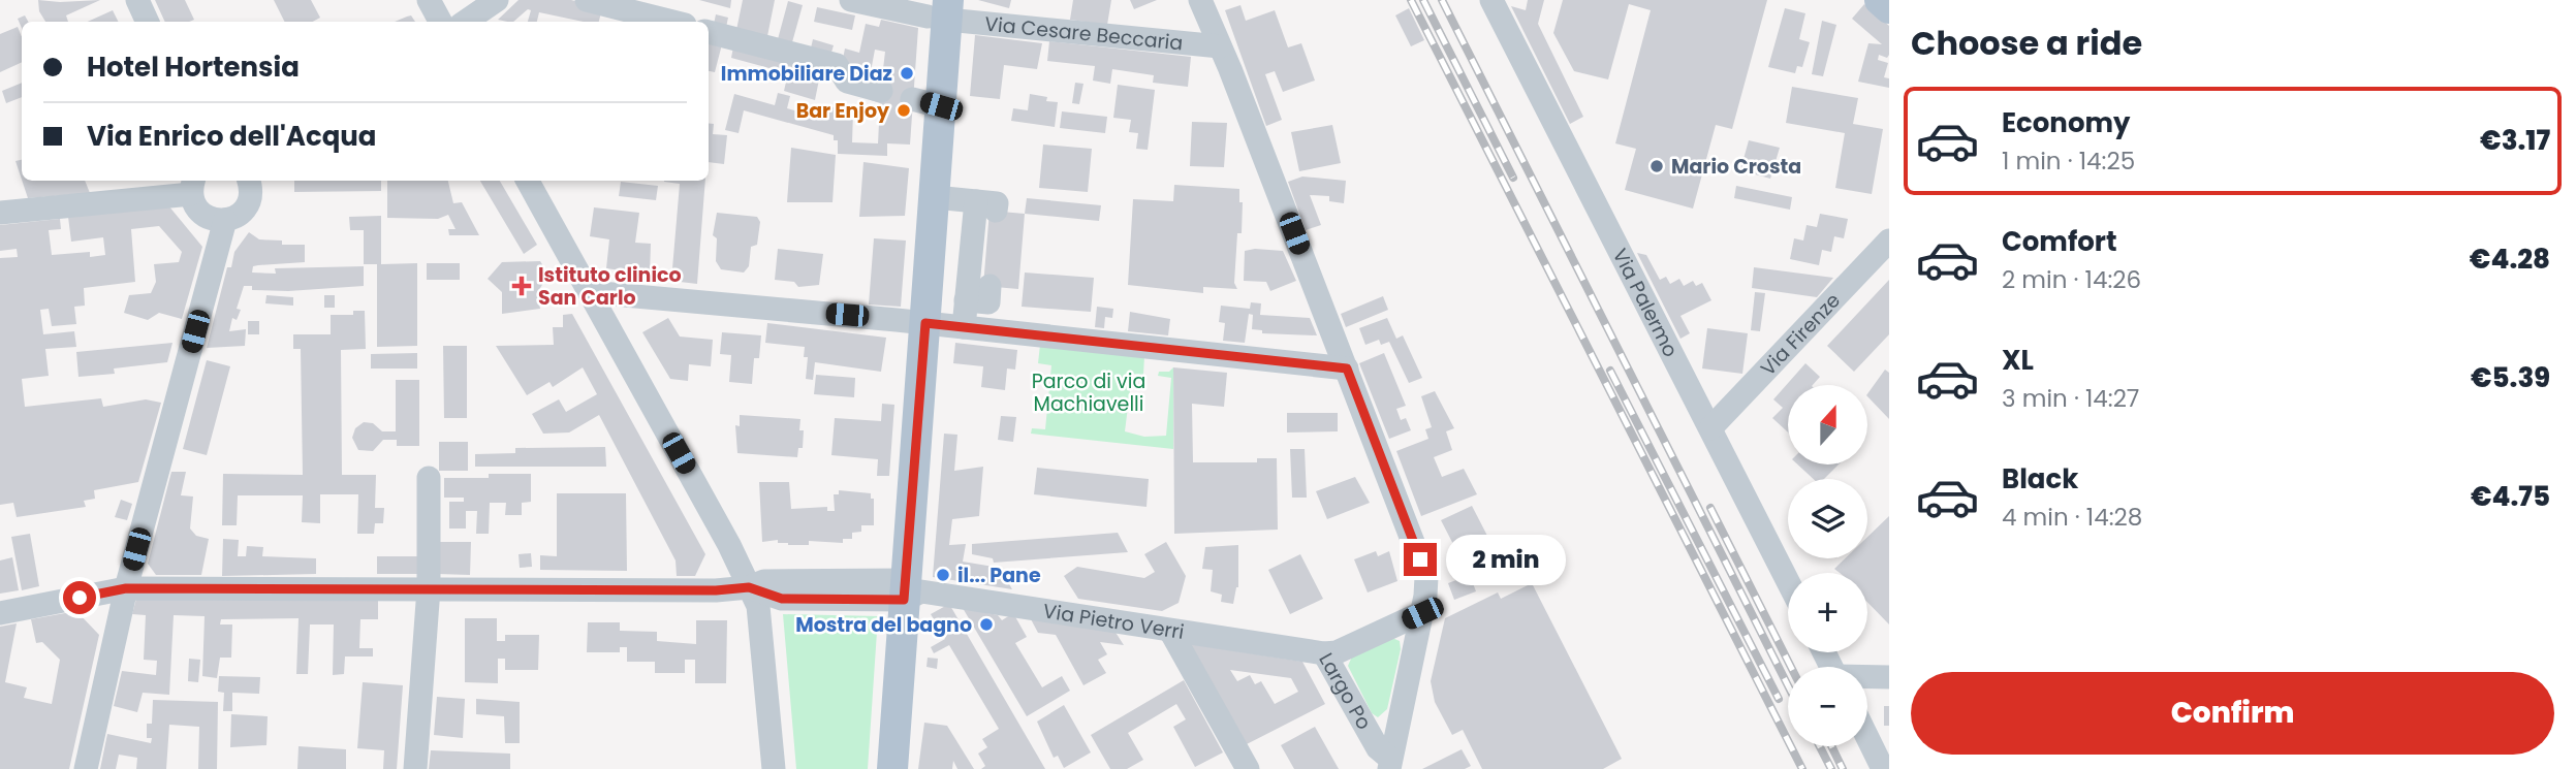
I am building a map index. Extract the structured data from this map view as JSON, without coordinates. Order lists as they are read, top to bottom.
{
  "streets": {
    "street": [
      "Via Cesare Beccaria",
      "Via Palermo",
      "Via Firenze",
      "Via Pietro Verri",
      "Largo Po"
    ]
  },
  "crossings": [
    ["Via Palermo", "Via Firenze"],
    ["Via Pietro Verri", "Largo Po"]
  ],
  "parks": ["Parco di via Machiavelli"],
  "places": {
    "other": [
      "Immobiliare Diaz",
      "Bar Enjoy",
      "Mario Crosta",
      "il... Pane",
      "Mostra del bagno"
    ],
    "health": ["Istituto clinico San Carlo"]
  },
  "north": "top",
  "page": {
    "heading": "Choose a ride",
    "banner": ["Hotel Hortensia", "Via Enrico dell'Acqua"],
    "list": [
      {
        "name": "Economy",
        "note": "1 min · 14:25",
        "value": "€3.17"
      },
      {
        "name": "Comfort",
        "note": "2 min · 14:26",
        "value": "€4.28"
      },
      {
        "name": "XL",
        "note": "3 min · 14:27",
        "value": "€5.39"
      },
      {
        "name": "Black",
        "note": "4 min · 14:28",
        "value": "€4.75"
      }
    ],
    "map_buttons": ["+", "−"],
    "bubble": "2 min",
    "buttons": "Confirm"
  }
}
